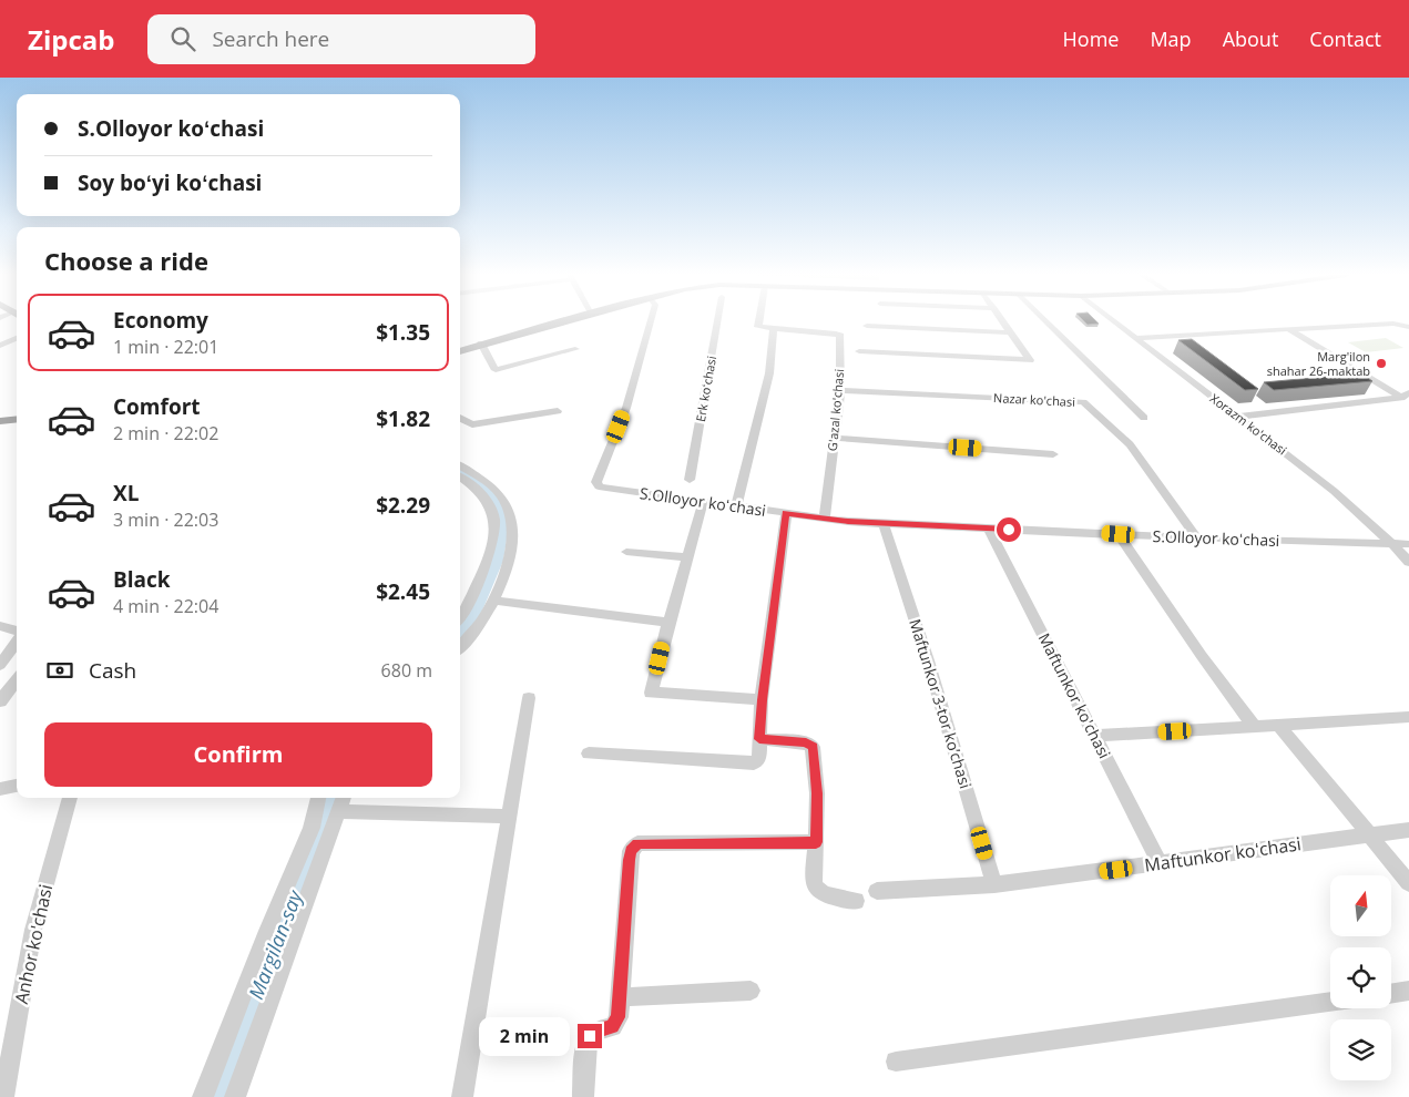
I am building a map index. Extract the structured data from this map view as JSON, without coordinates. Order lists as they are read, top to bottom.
{
  "streets": {
    "street": [
      "Erk koʻchasi",
      "Nazar ko'chasi",
      "G'azal ko'chasi",
      "Xorazm ko'chasi",
      "S.Olloyor koʻchasi",
      "Maftunkor ko'chasi",
      "Maftunkor 3-tor koʼchasi",
      "Maftunkor koʻchasi",
      "Anhor ko'chasi"
    ]
  },
  "crossings": [
    ["Nazar ko'chasi", "G'azal ko'chasi"],
    ["Nazar ko'chasi", "S.Olloyor koʻchasi"],
    ["G'azal ko'chasi", "S.Olloyor koʻchasi"],
    ["Xorazm ko'chasi", "S.Olloyor koʻchasi"],
    ["S.Olloyor koʻchasi", "Maftunkor ko'chasi"],
    ["S.Olloyor koʻchasi", "Maftunkor 3-tor koʼchasi"],
    ["Maftunkor ko'chasi", "Maftunkor koʻchasi"],
    ["Maftunkor 3-tor koʼchasi", "Maftunkor koʻchasi"]
  ],
  "water": ["Margilan-say"],
  "places": ["Marg'ilon shahar 26-maktab"],
  "north": "top",
  "page": {
    "header": "Zipcab",
    "search": "Search here",
    "nav": [
      "Home",
      "Map",
      "About",
      "Contact"
    ],
    "banner": ["S.Olloyor koʻchasi", "Soy boʻyi koʻchasi"],
    "heading": "Choose a ride",
    "list": [
      {
        "name": "Economy",
        "note": "1 min · 22:01",
        "value": "$1.35"
      },
      {
        "name": "Comfort",
        "note": "2 min · 22:02",
        "value": "$1.82"
      },
      {
        "name": "XL",
        "note": "3 min · 22:03",
        "value": "$2.29"
      },
      {
        "name": "Black",
        "note": "4 min · 22:04",
        "value": "$2.45"
      }
    ],
    "pay": ["Cash", "680 m"],
    "buttons": "Confirm",
    "bubble": "2 min"
  }
}
